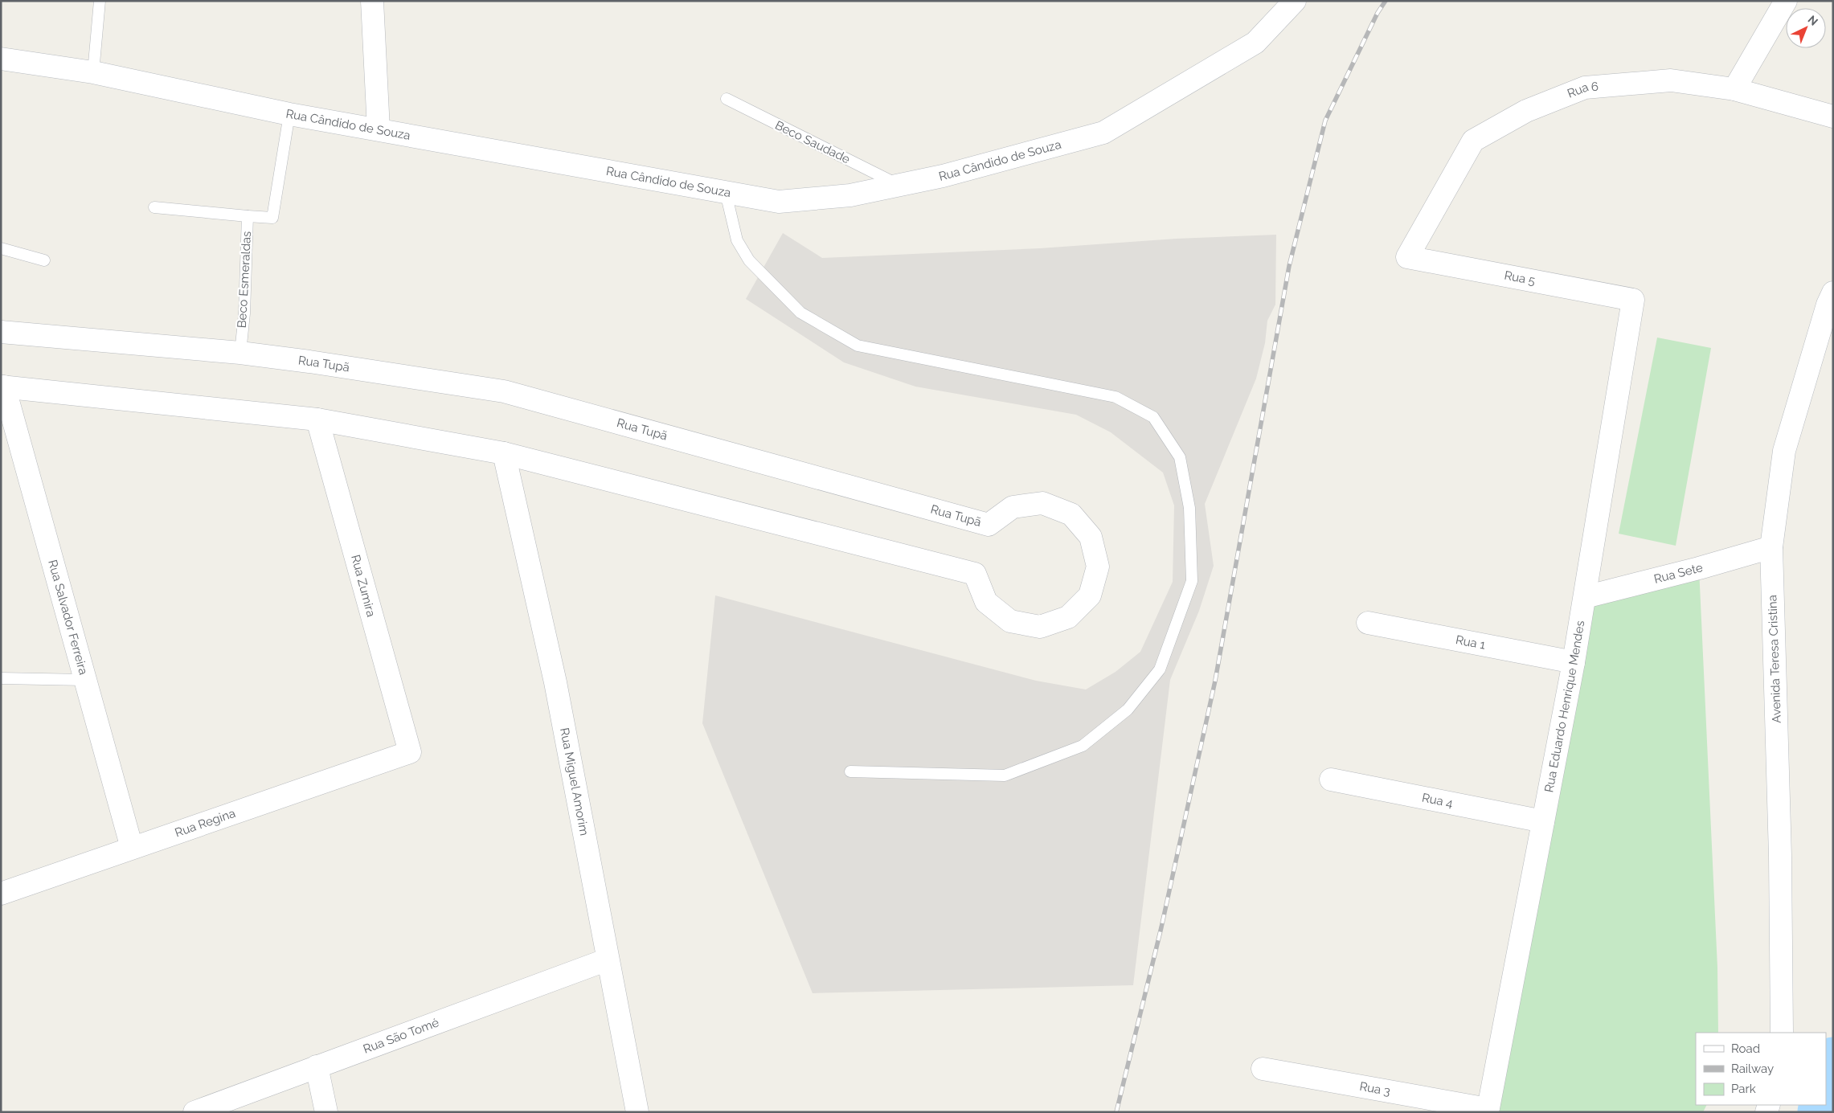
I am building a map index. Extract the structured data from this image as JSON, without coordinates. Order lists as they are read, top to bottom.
{
  "streets": {
    "street": [
      "Rua 6",
      "Rua Cândido de Souza",
      "Rua 5",
      "Rua Tupã",
      "Rua Sete",
      "Rua Zumira",
      "Rua Salvador Ferreira",
      "Rua 1",
      "Avenida Teresa Cristina",
      "Rua Eduardo Henrique Mendes",
      "Rua Miguel Amorim",
      "Rua 4",
      "Rua Regina",
      "Rua São Tomé",
      "Rua 3"
    ],
    "lane": ["Beco Saudade", "Beco Esmeraldas"]
  },
  "crossings": [
    ["Rua 6", "Rua 5"],
    ["Rua Cândido de Souza", "Beco Saudade"],
    ["Rua Cândido de Souza", "Beco Esmeraldas"],
    ["Rua 5", "Rua Eduardo Henrique Mendes"],
    ["Beco Esmeraldas", "Rua Tupã"],
    ["Rua Tupã", "Rua Zumira"],
    ["Rua Tupã", "Rua Salvador Ferreira"],
    ["Rua Tupã", "Rua Miguel Amorim"],
    ["Rua Sete", "Avenida Teresa Cristina"],
    ["Rua Sete", "Rua Eduardo Henrique Mendes"],
    ["Rua Zumira", "Rua Regina"],
    ["Rua Salvador Ferreira", "Rua Regina"],
    ["Rua 1", "Rua Eduardo Henrique Mendes"],
    ["Rua Eduardo Henrique Mendes", "Rua 4"],
    ["Rua Eduardo Henrique Mendes", "Rua 3"],
    ["Rua Miguel Amorim", "Rua São Tomé"]
  ],
  "legend": ["Road", "Railway", "Park"],
  "north": "top right"
}
